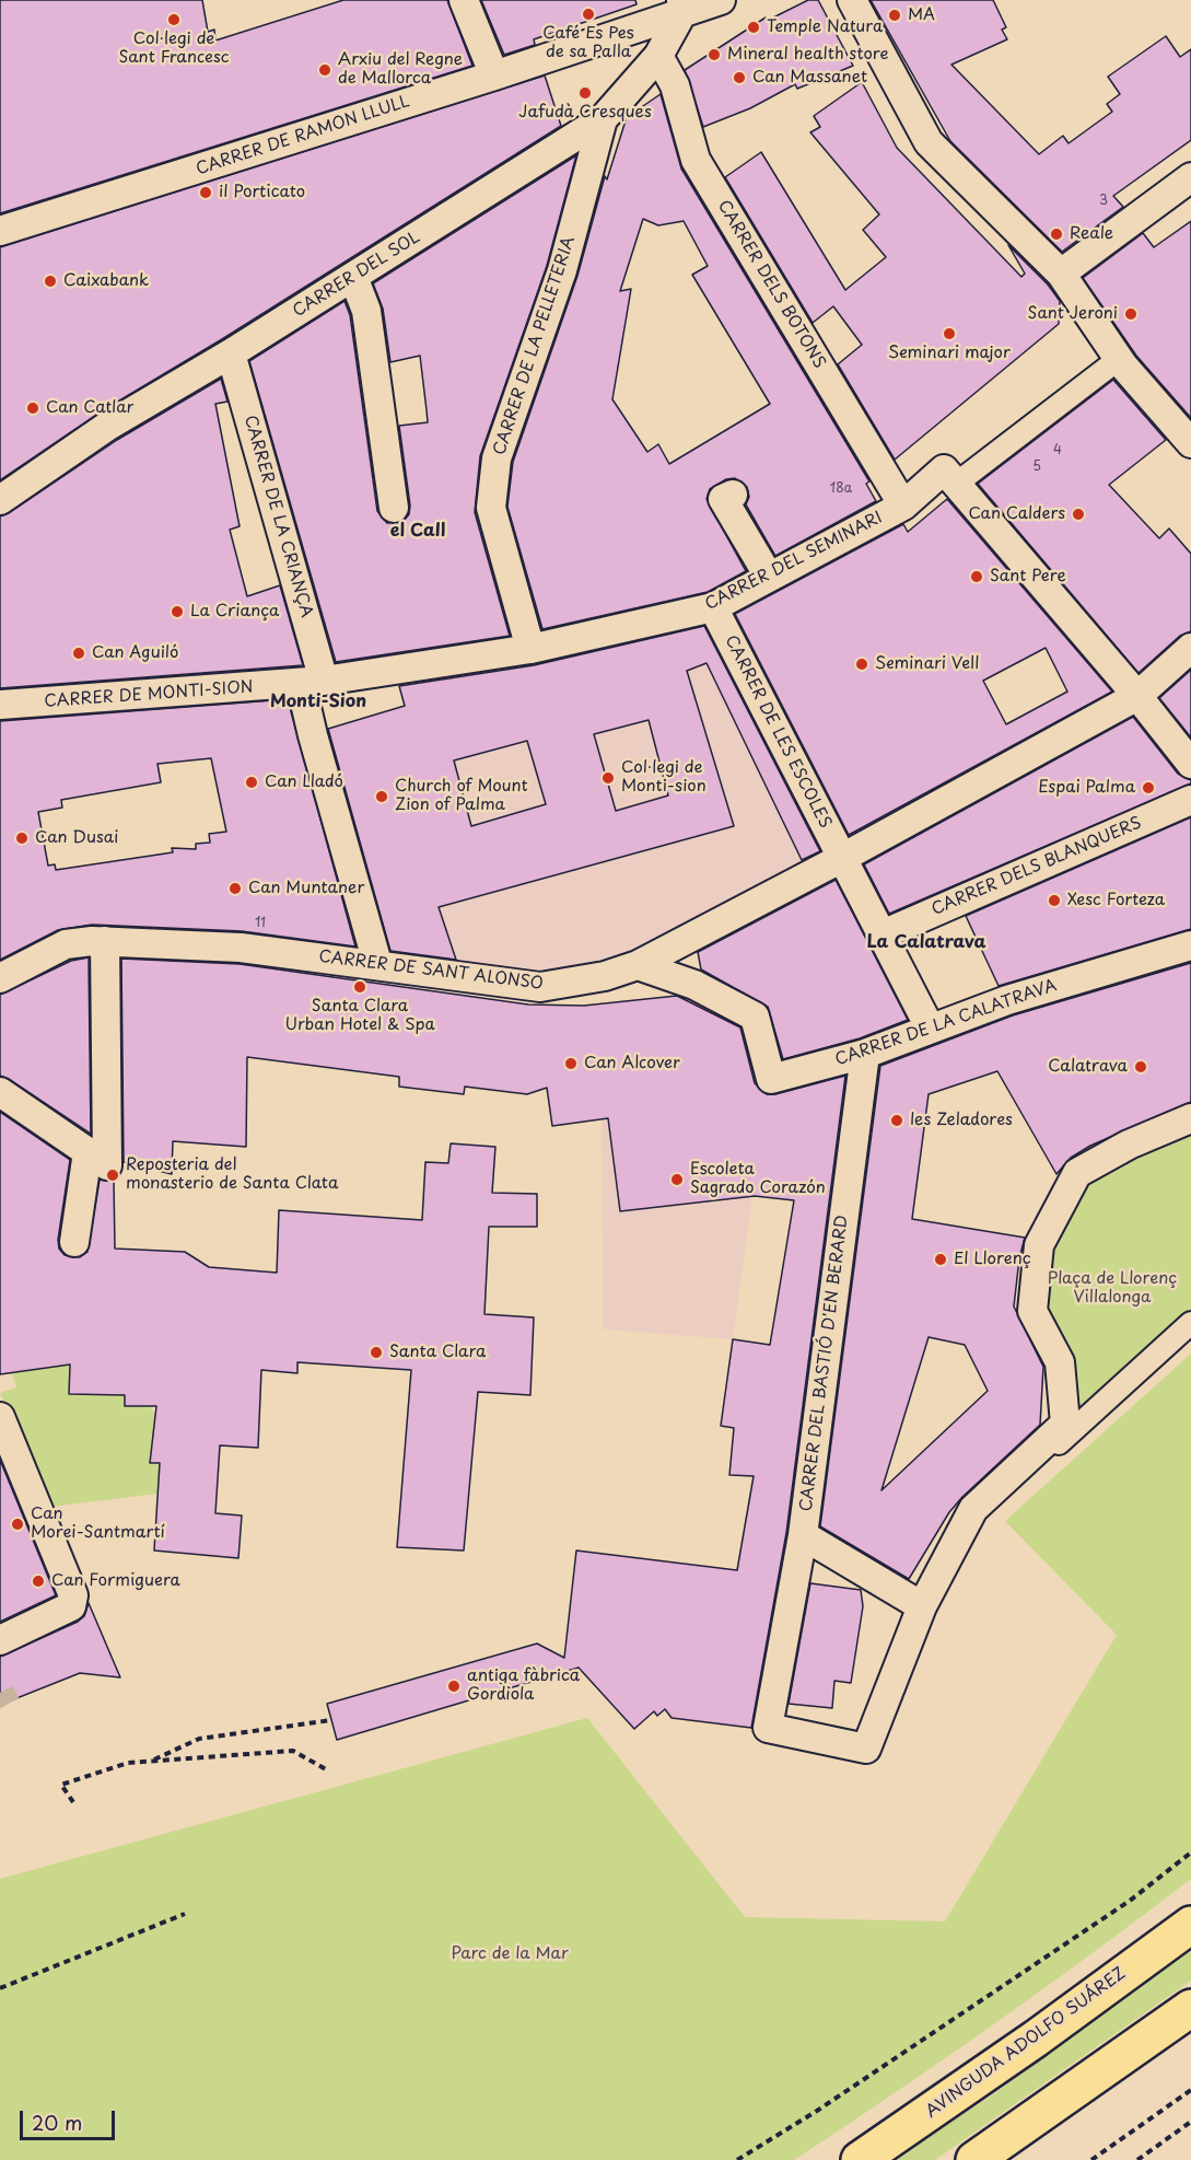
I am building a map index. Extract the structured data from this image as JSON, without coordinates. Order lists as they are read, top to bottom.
{
  "streets": {
    "highway": ["AVINGUDA ADOLFO SUÁREZ"],
    "street": [
      "CARRER DE RAMON LLULL",
      "CARRER DEL SOL",
      "CARRER DELS BOTONS",
      "CARRER DE LA PELLETERIA",
      "CARRER DE LA CRIANÇA",
      "CARRER DEL SEMINARI",
      "CARRER DE MONTI-SION",
      "CARRER DE LES ESCOLES",
      "CARRER DELS BLANQUERS",
      "CARRER DE SANT ALONSO",
      "CARRER DE LA CALATRAVA",
      "CARRER DEL BASTIÓ D'EN BERARD"
    ]
  },
  "crossings": [
    ["CARRER DE RAMON LLULL", "CARRER DEL SOL"],
    ["CARRER DEL SOL", "CARRER DELS BOTONS"],
    ["CARRER DEL SOL", "CARRER DE LA PELLETERIA"],
    ["CARRER DEL SOL", "CARRER DE LA CRIANÇA"],
    ["CARRER DELS BOTONS", "CARRER DEL SEMINARI"],
    ["CARRER DE LA PELLETERIA", "CARRER DEL SEMINARI"],
    ["CARRER DE LA PELLETERIA", "CARRER DE MONTI-SION"],
    ["CARRER DE LA CRIANÇA", "CARRER DE MONTI-SION"],
    ["CARRER DE LA CRIANÇA", "CARRER DE SANT ALONSO"],
    ["CARRER DEL SEMINARI", "CARRER DE MONTI-SION"],
    ["CARRER DEL SEMINARI", "CARRER DE LES ESCOLES"],
    ["CARRER DE LES ESCOLES", "CARRER DELS BLANQUERS"],
    ["CARRER DE LES ESCOLES", "CARRER DE SANT ALONSO"],
    ["CARRER DE LES ESCOLES", "CARRER DE LA CALATRAVA"],
    ["CARRER DE SANT ALONSO", "CARRER DE LA CALATRAVA"],
    ["CARRER DE LA CALATRAVA", "CARRER DEL BASTIÓ D'EN BERARD"]
  ],
  "districts": ["el Call", "Monti-Sion", "La Calatrava"],
  "parks": ["Plaça de Llorenç Villalonga", "Parc de la Mar"],
  "places": [
    "Café Es Pes de sa Palla",
    "MA",
    "Col·legi de Sant Francesc",
    "Temple Natura",
    "Mineral health store",
    "Arxiu del Regne de Mallorca",
    "Can Massanet",
    "Jafudà Cresques",
    "il Porticato",
    "Reale",
    "Caixabank",
    "Sant Jeroni",
    "Seminari major",
    "Can Catlar",
    "Can Calders",
    "Sant Pere",
    "La Criança",
    "Can Aguiló",
    "Seminari Vell",
    "Col·legi de Monti-sion",
    "Can Lladó",
    "Espai Palma",
    "Church of Mount Zion of Palma",
    "Can Dusai",
    "Can Muntaner",
    "Xesc Forteza",
    "Santa Clara Urban Hotel & Spa",
    "Can Alcover",
    "Calatrava",
    "les Zeladores",
    "Reposteria del monasterio de Santa Clata",
    "Escoleta Sagrado Corazón",
    "El Llorenç",
    "Santa Clara",
    "Can Morei-Santmartí",
    "Can Formiguera",
    "antiga fàbrica Gordiola"
  ],
  "house_numbers": [
    "3",
    "4",
    "5",
    "18a",
    "11"
  ],
  "scale_bar": "20 m"
}
